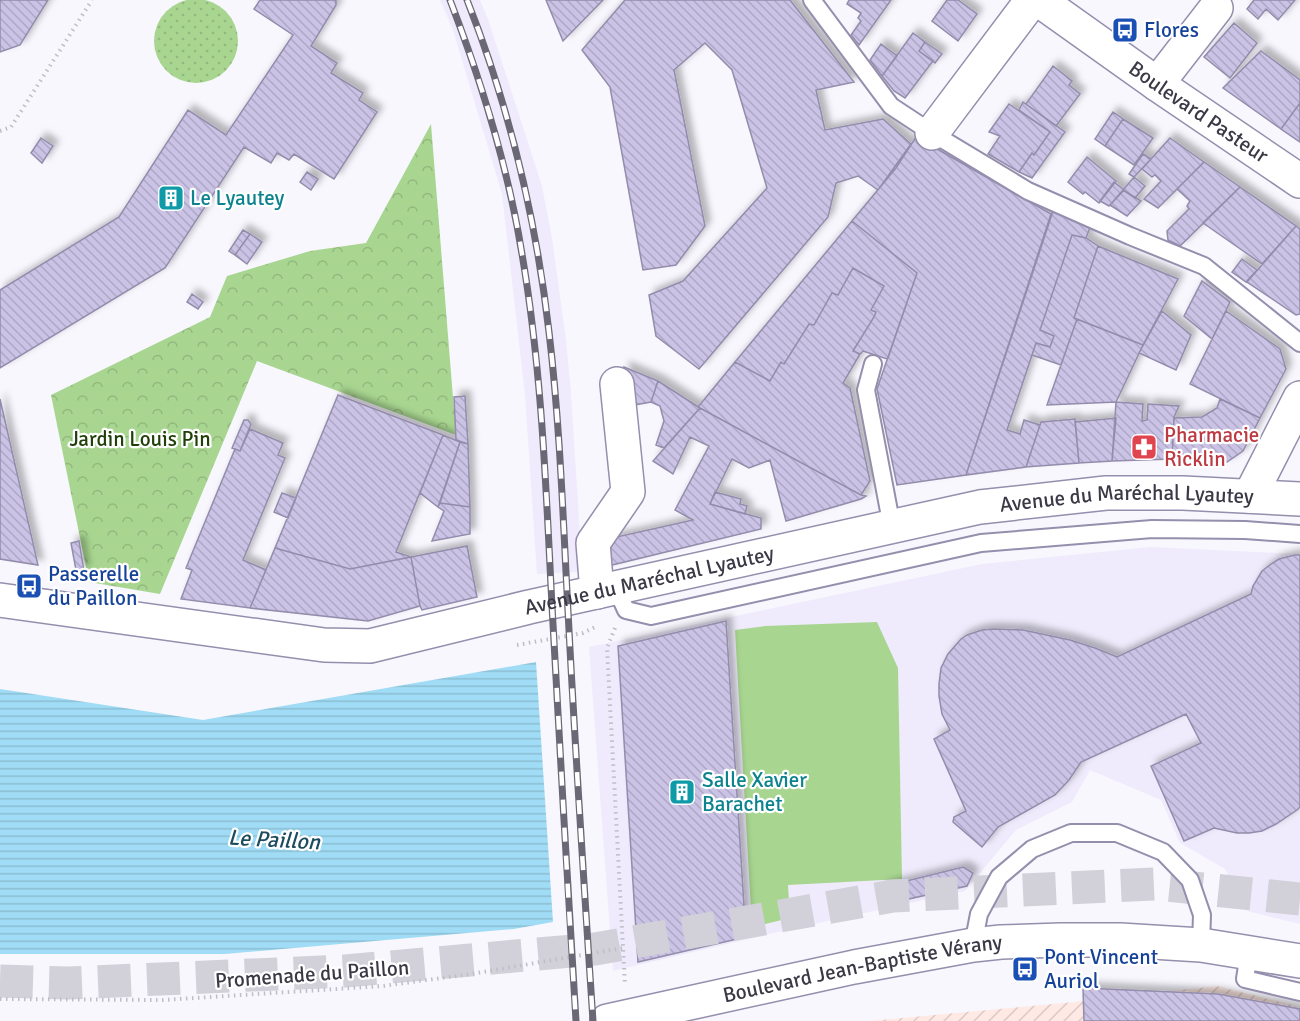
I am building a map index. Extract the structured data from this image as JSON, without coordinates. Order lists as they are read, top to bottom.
{
  "streets": {
    "main road": ["Boulevard Pasteur", "Avenue du Maréchal Lyautey", "Boulevard Jean-Baptiste Vérany"],
    "path": ["Promenade du Paillon"]
  },
  "crossings": [
    ["Avenue du Maréchal Lyautey", "Promenade du Paillon"]
  ],
  "water": ["Le Paillon"],
  "parks": ["Jardin Louis Pin"],
  "places": {
    "bus stop": ["Flores", "Passerelle du Paillon", "Pont Vincent Auriol"],
    "building": ["Le Lyautey", "Salle Xavier Barachet"],
    "pharmacy": ["Pharmacie Ricklin"]
  }
}
